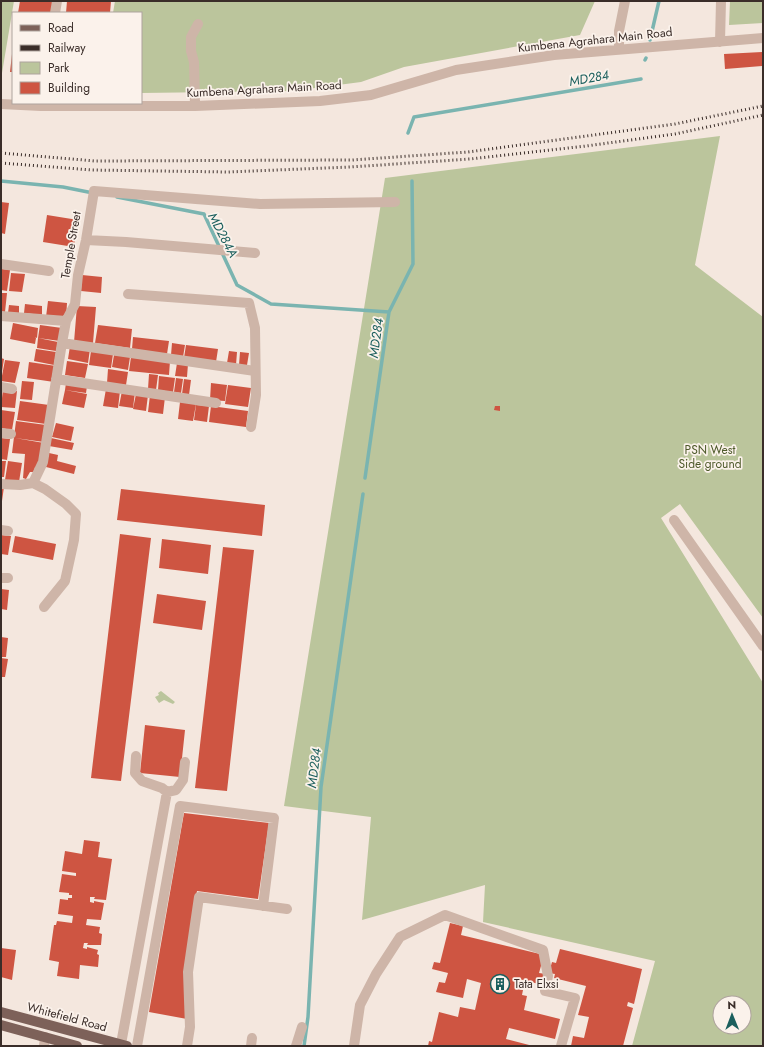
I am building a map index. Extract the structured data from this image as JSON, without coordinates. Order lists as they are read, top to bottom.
{
  "streets": {
    "main road": ["Whitefield Road"],
    "street": ["Kumbena Agrahara Main Road", "Temple Street"]
  },
  "water": ["MD284", "MD284A"],
  "parks": ["PSN West Side ground"],
  "places": {
    "building": ["Tata Elxsi"]
  },
  "legend": [
    "Road",
    "Railway",
    "Park",
    "Building"
  ],
  "north": "top"
}
